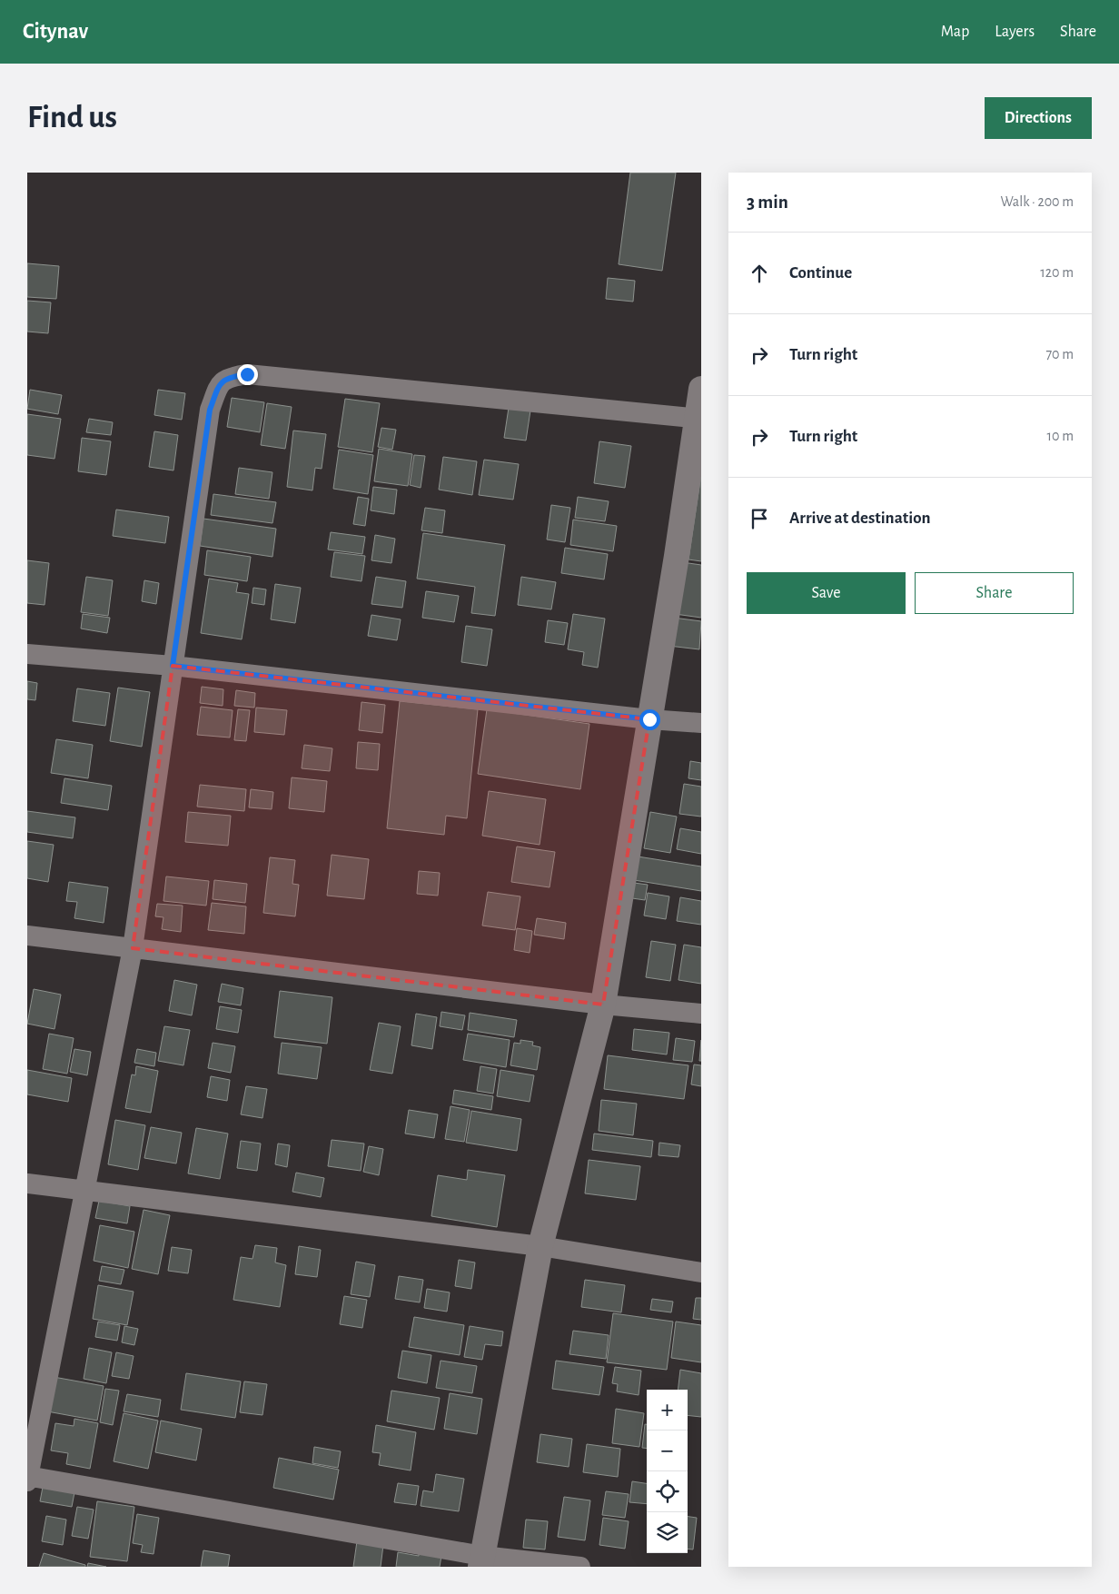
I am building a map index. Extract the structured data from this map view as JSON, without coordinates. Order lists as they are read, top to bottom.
{
  "page": {
    "header": "Citynav",
    "nav": ["Map", "Layers", "Share"],
    "buttons": [
      "Directions",
      ["Save", "Share"]
    ],
    "title": "Find us",
    "heading": ["3 min", "Walk · 200 m"],
    "list": [
      ["Continue", "120 m"],
      ["Turn right", "70 m"],
      ["Turn right", "10 m"],
      "Arrive at destination"
    ],
    "map_buttons": ["+", "−"]
  }
}
